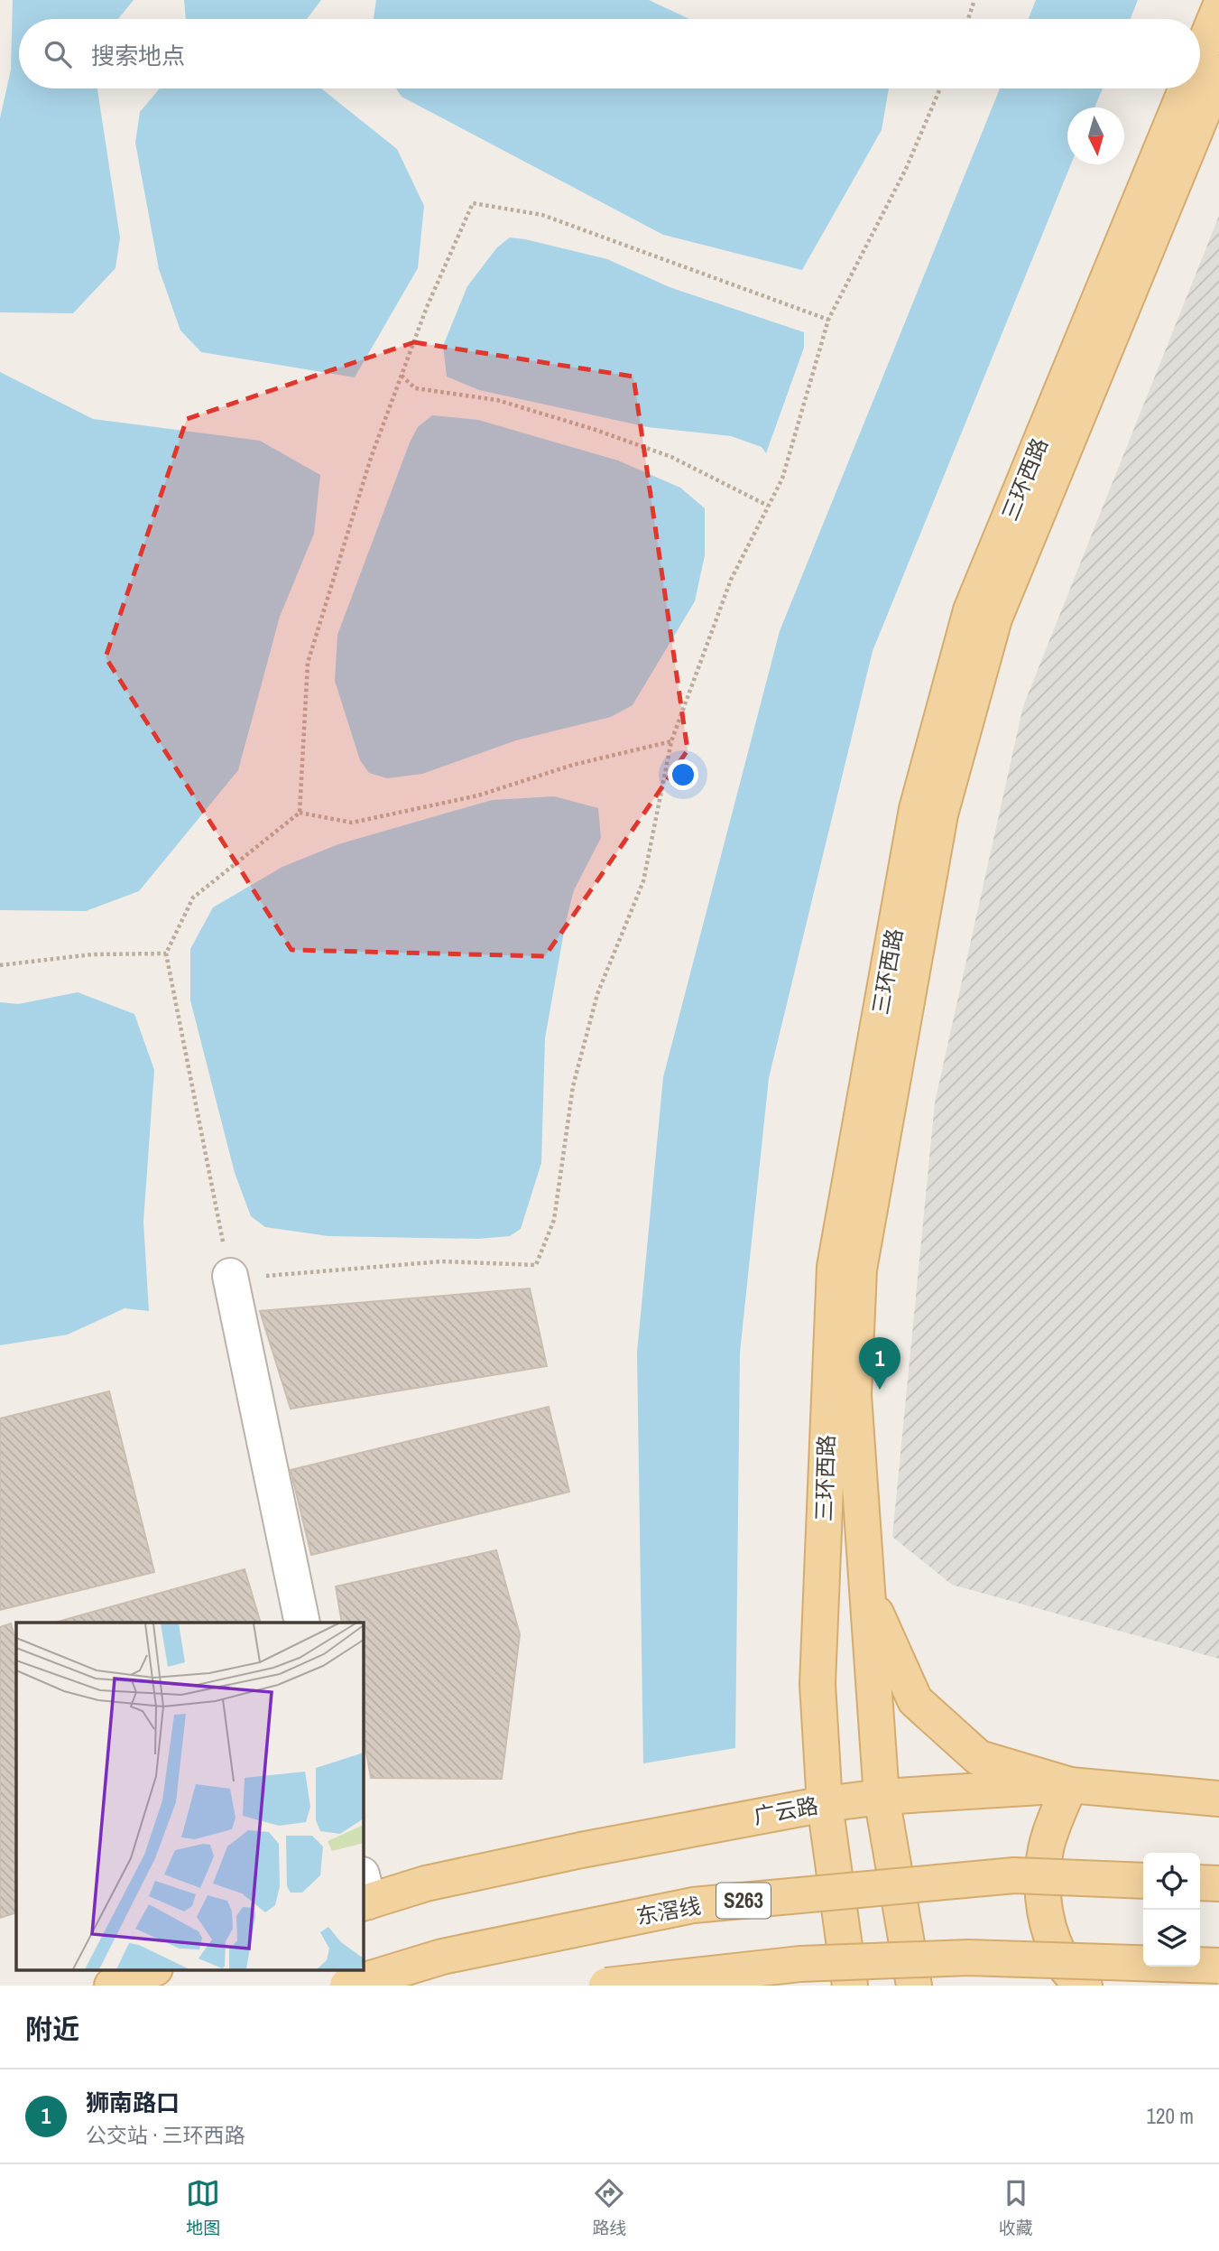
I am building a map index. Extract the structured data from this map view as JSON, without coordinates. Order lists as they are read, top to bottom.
{
  "streets": {
    "main road": [
      "三环西路",
      "广云路",
      "S263",
      "东滘线"
    ]
  },
  "crossings": [
    ["三环西路", "广云路"]
  ],
  "north": "bottom",
  "page": {
    "search": "搜索地点",
    "pins": "1",
    "heading": "附近",
    "list": [
      {
        "mark": "1",
        "name": "狮南路口",
        "note": "公交站 · 三环西路",
        "value": "120 m"
      }
    ],
    "nav": ["地图", "路线", "收藏"]
  }
}
